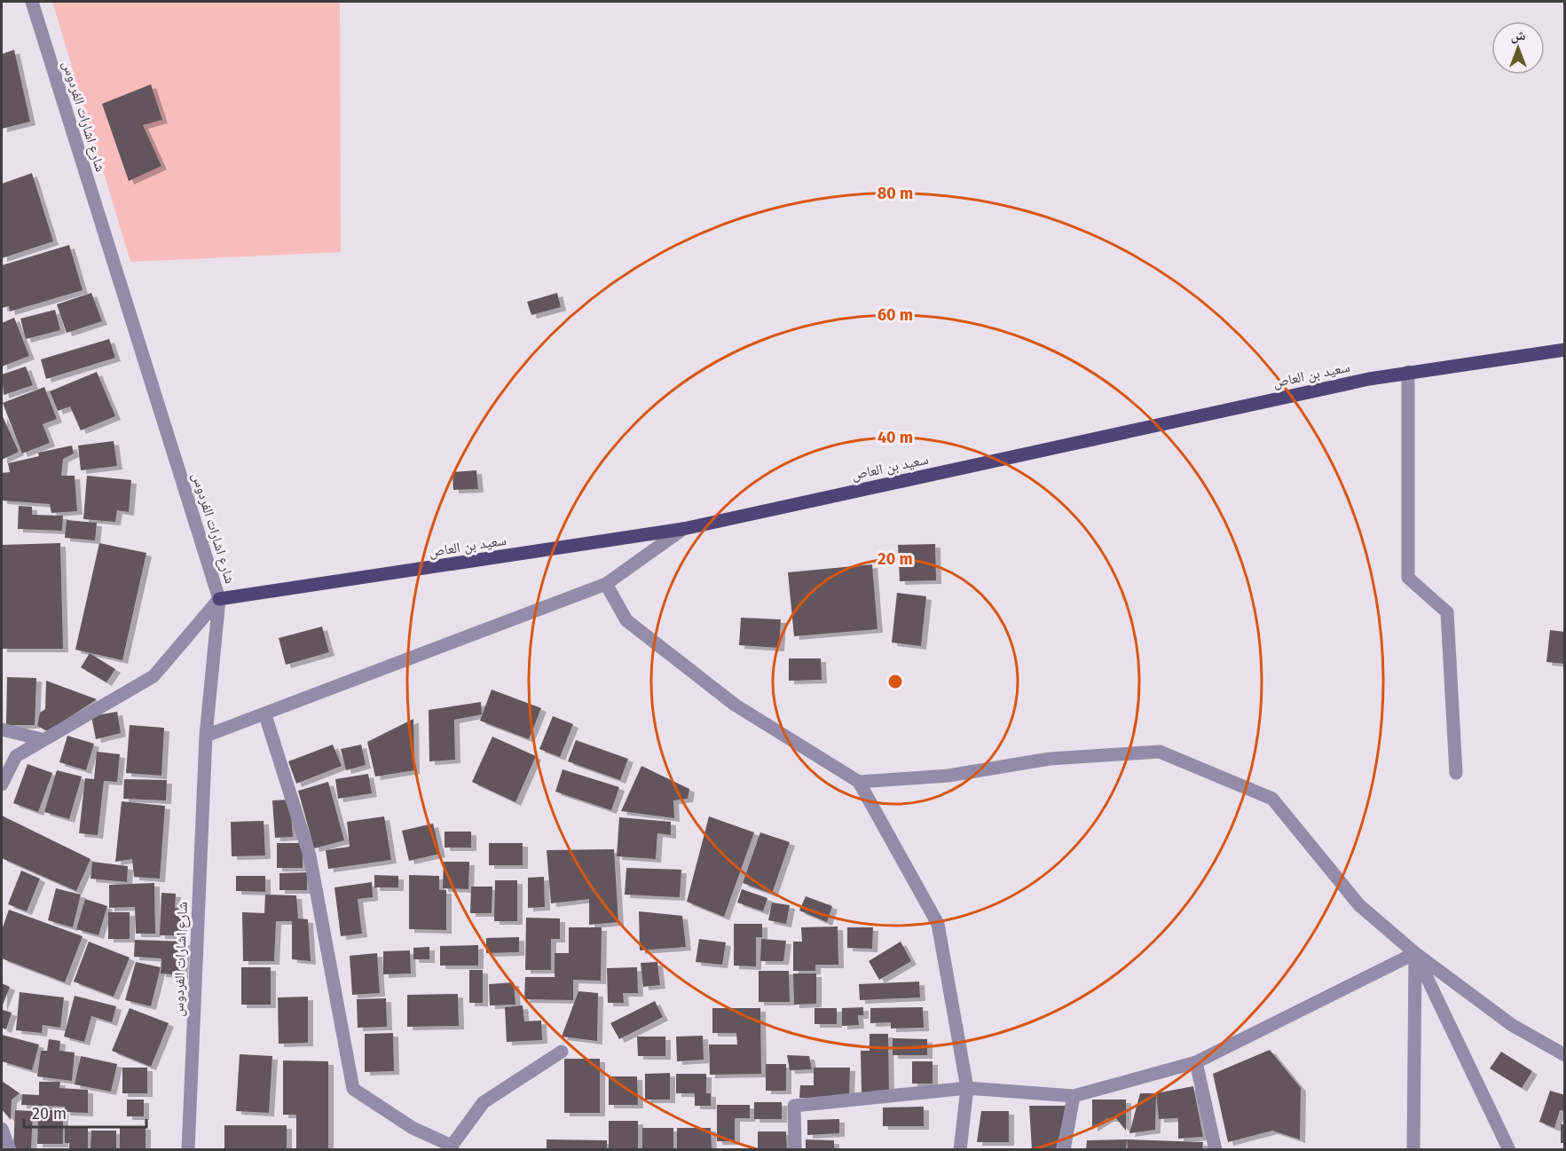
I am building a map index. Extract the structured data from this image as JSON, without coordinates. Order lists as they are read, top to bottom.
{
  "streets": {
    "main road": ["سعيد بن العاص"],
    "street": ["شارع اشارات الفردوس"]
  },
  "crossings": [
    ["شارع اشارات الفردوس", "سعيد بن العاص"]
  ],
  "scale_bar": "20 m",
  "north": "top",
  "rings": [
    "80 m",
    "60 m",
    "40 m",
    "20 m"
  ]
}
